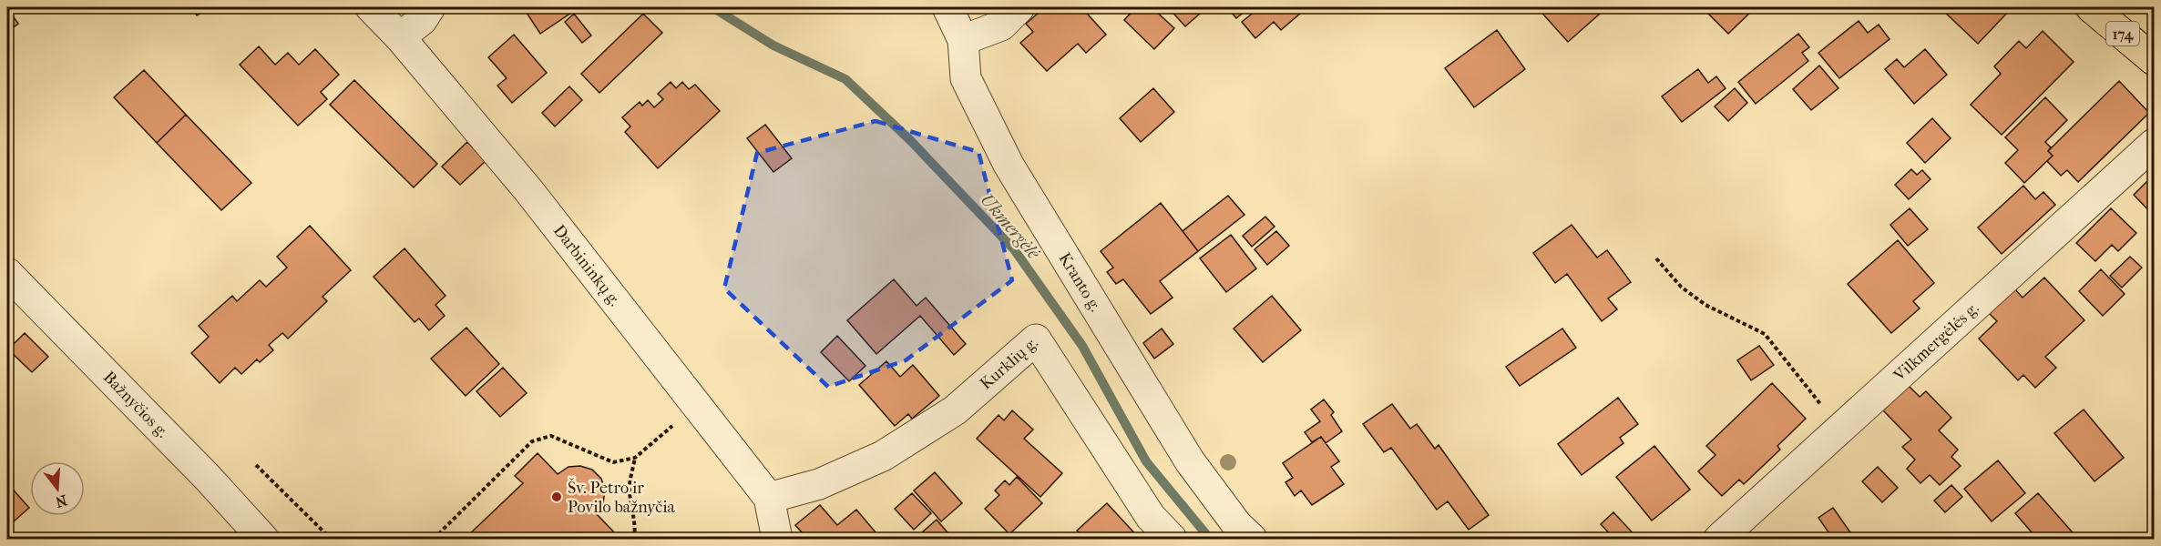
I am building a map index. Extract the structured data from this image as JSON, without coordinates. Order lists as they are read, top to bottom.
{
  "streets": {
    "main road": ["174"],
    "street": [
      "Darbininkų g.",
      "Kranto g.",
      "Vilkmergėlės g.",
      "Kurklių g.",
      "Bažnyčios g."
    ]
  },
  "crossings": [
    ["Darbininkų g.", "Kurklių g."]
  ],
  "water": ["Ukmergėlė"],
  "places": ["Šv. Petro ir Povilo bažnyčia"],
  "north": "bottom"
}
